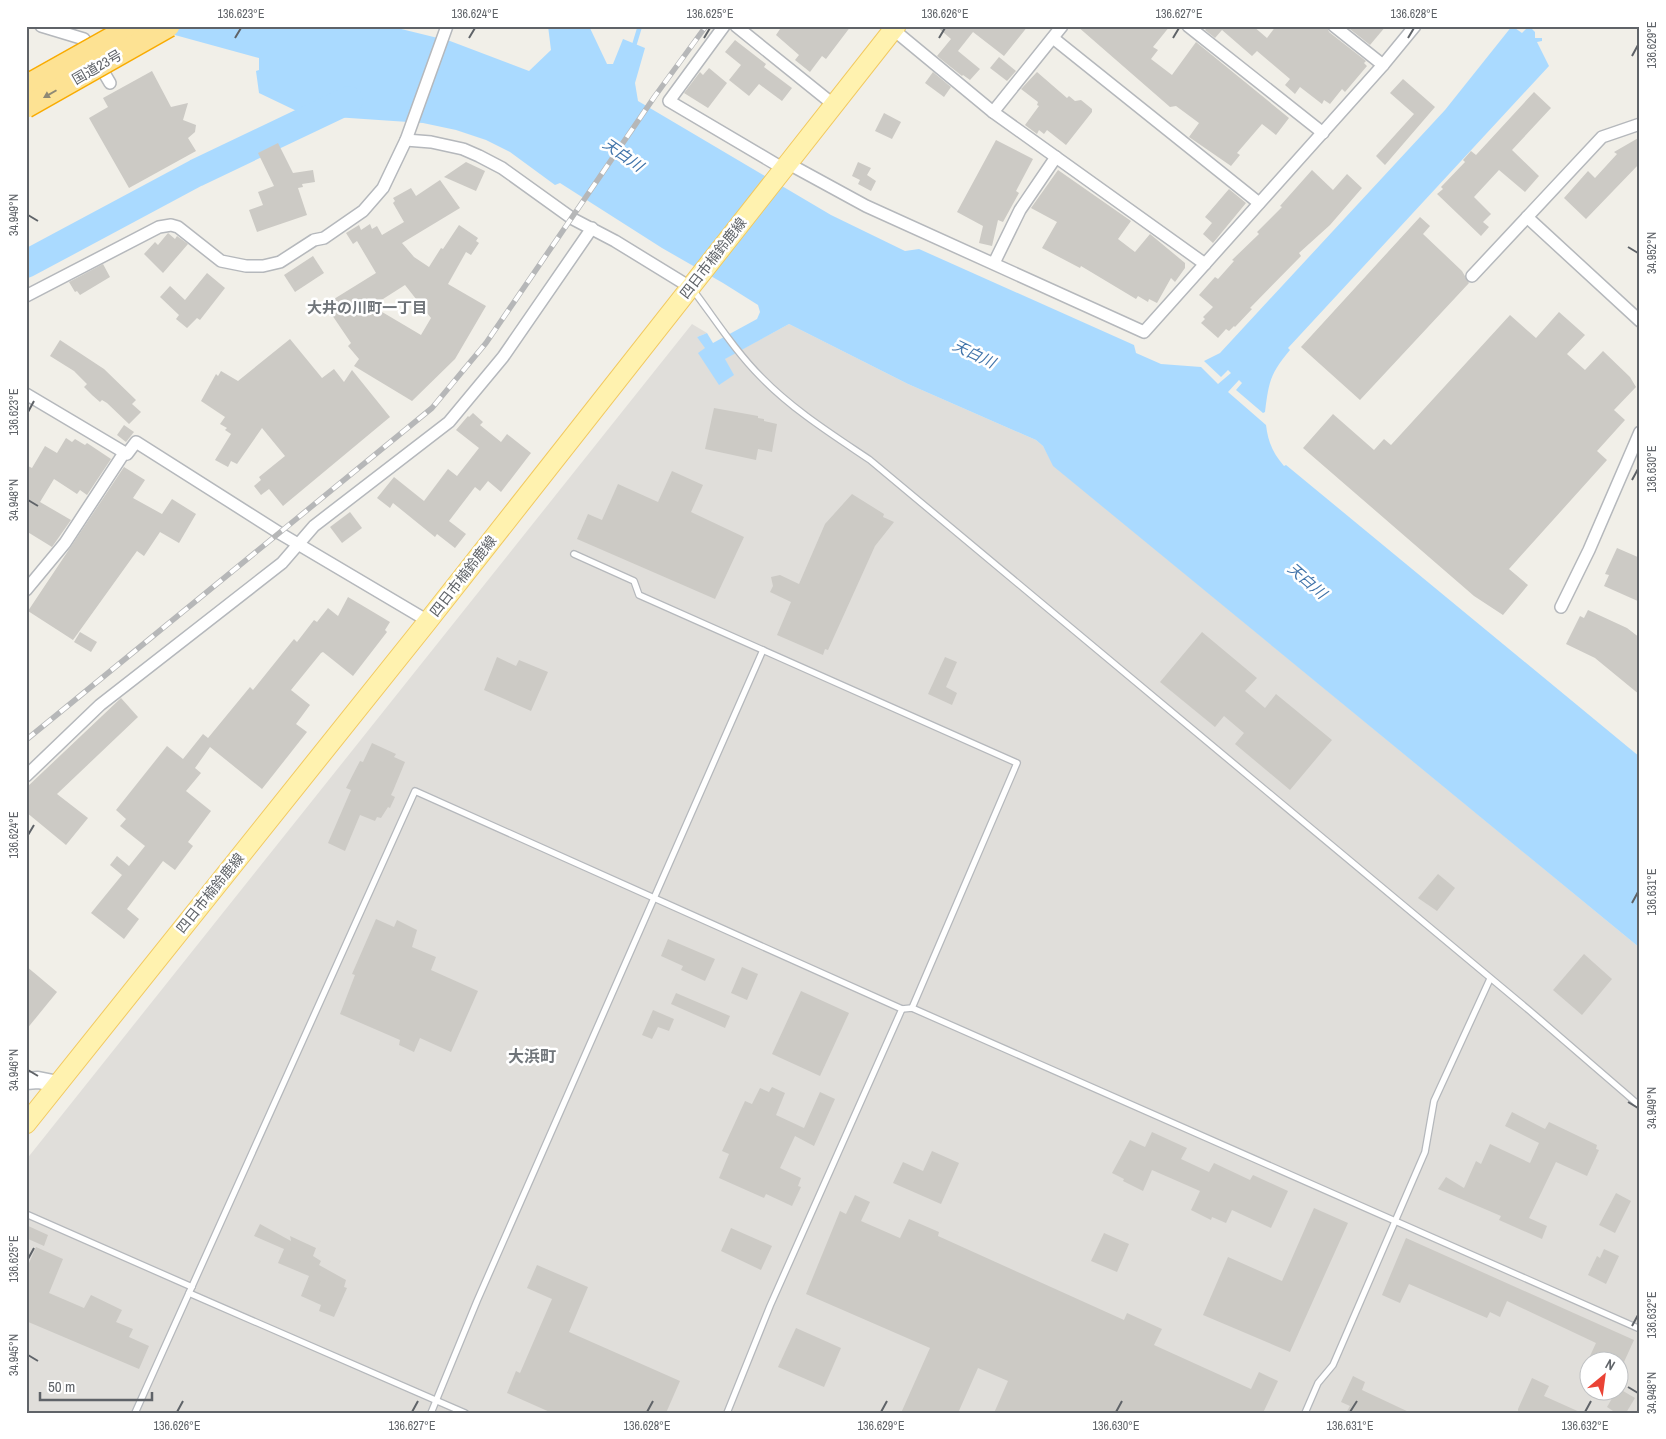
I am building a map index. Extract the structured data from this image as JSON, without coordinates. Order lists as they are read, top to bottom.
{
  "streets": {
    "highway": ["国道23号"],
    "main road": ["四日市楠鈴鹿線"]
  },
  "districts": ["大井の川町一丁目", "大浜町"],
  "water": ["天白川"],
  "scale_bar": "50 m",
  "north": "top right",
  "coordinates": [
    "136.623°E",
    "136.624°E",
    "136.625°E",
    "136.626°E",
    "136.627°E",
    "136.628°E",
    "136.629°E",
    "34.949°N",
    "34.952°N",
    "136.630°E",
    "34.948°N",
    "136.631°E",
    "34.946°N",
    "136.632°E",
    "34.945°N"
  ]
}
